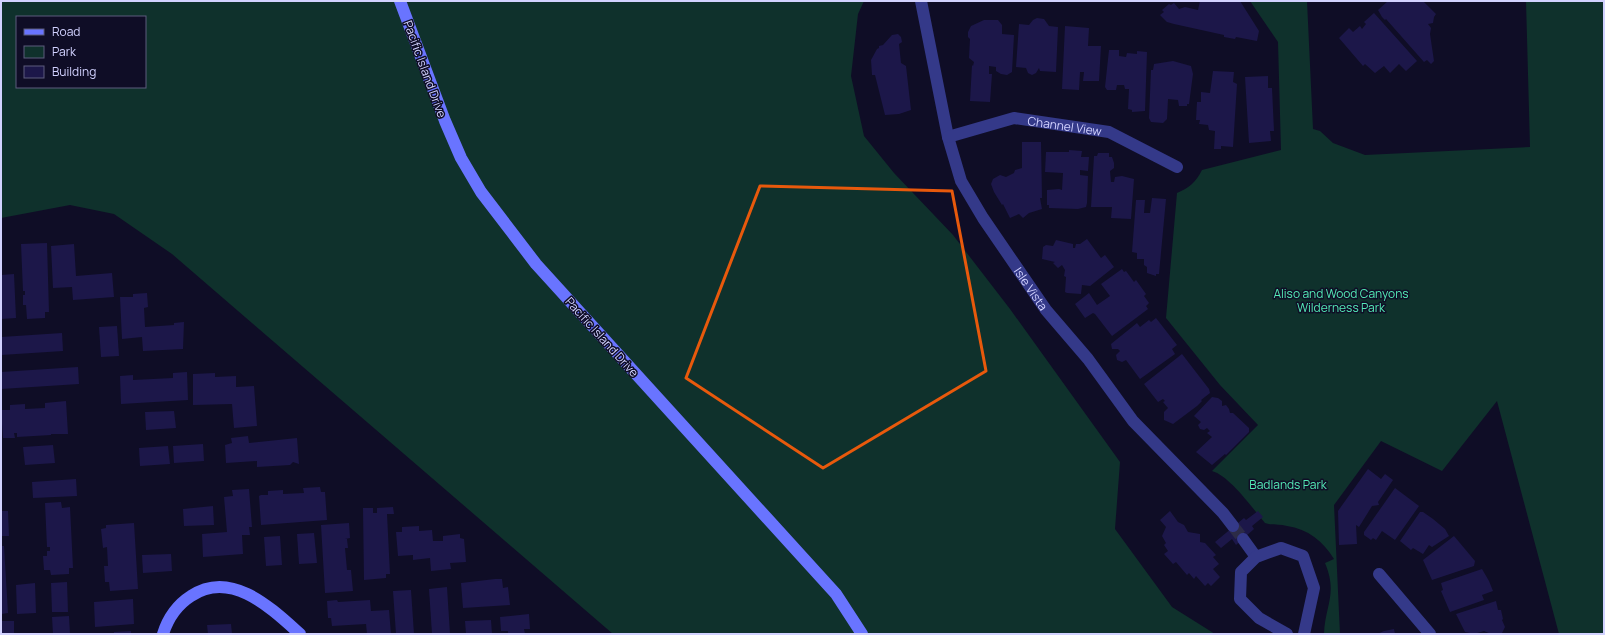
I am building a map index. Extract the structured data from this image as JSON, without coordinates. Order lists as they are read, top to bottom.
{
  "streets": {
    "main road": ["Pacific Island Drive"],
    "street": ["Channel View", "Isle Vista"]
  },
  "crossings": [
    ["Channel View", "Isle Vista"]
  ],
  "parks": ["Aliso and Wood Canyons Wilderness Park", "Badlands Park"],
  "legend": ["Road", "Park", "Building"]
}
